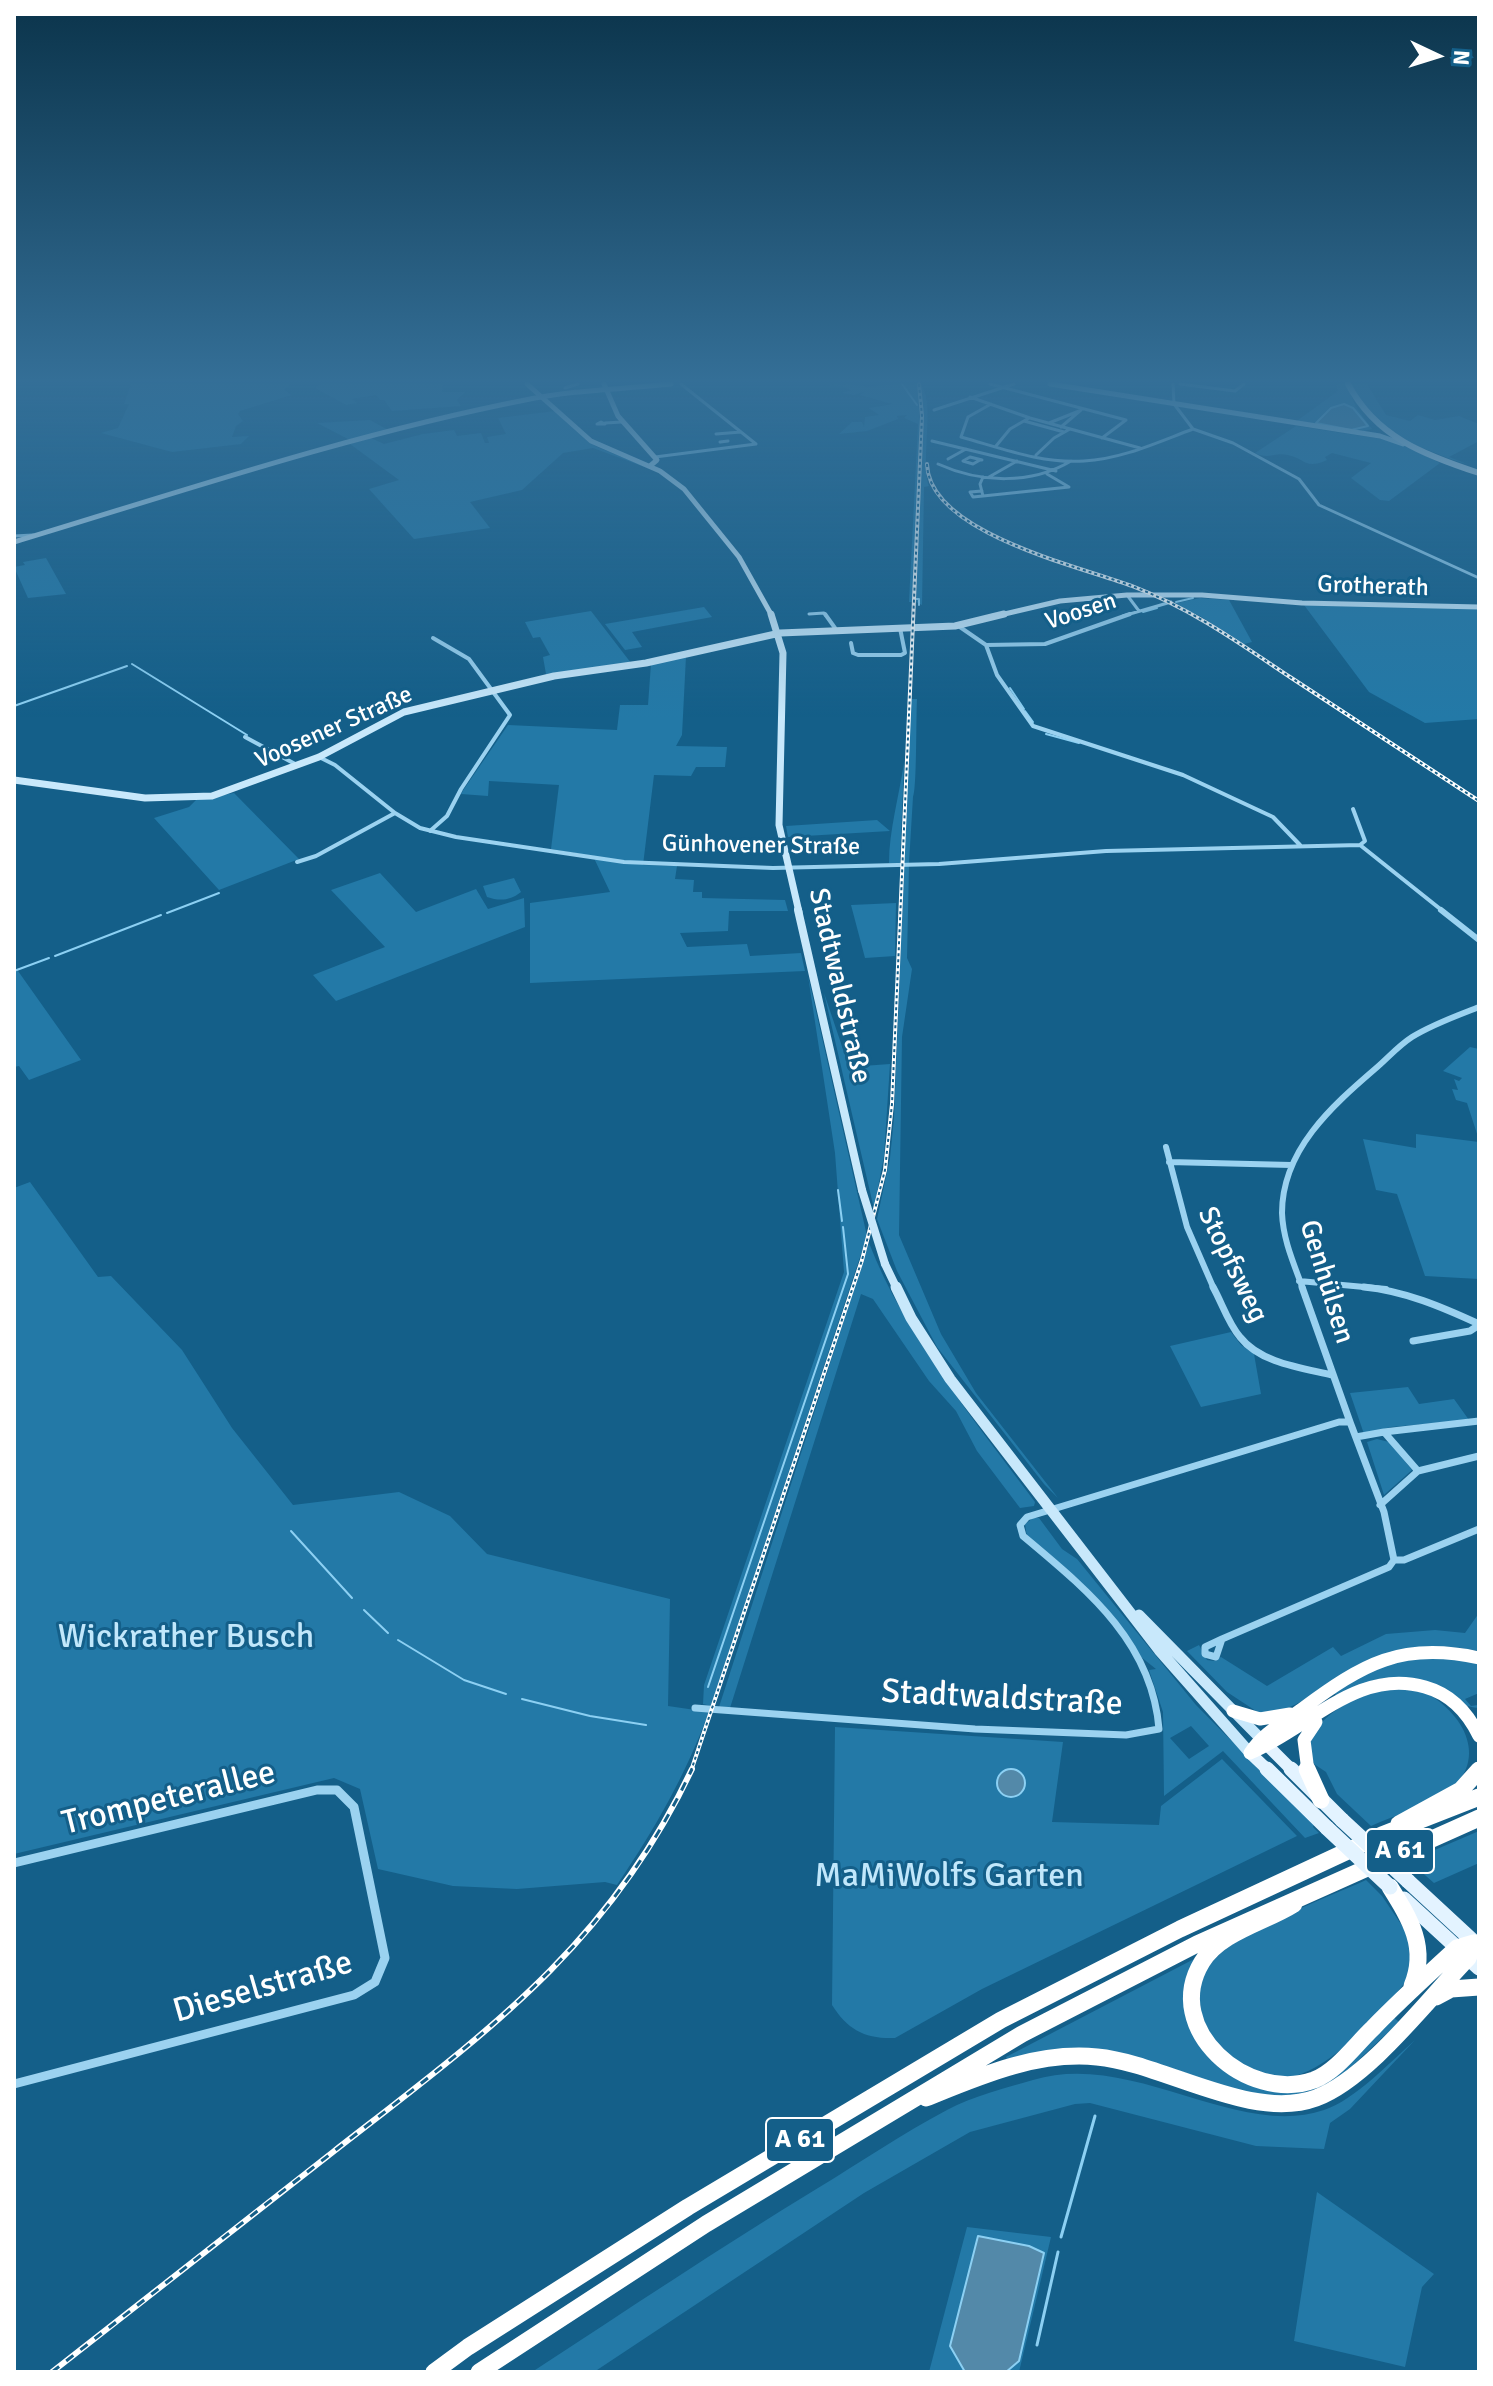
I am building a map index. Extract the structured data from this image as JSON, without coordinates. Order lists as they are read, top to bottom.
{
  "streets": {
    "highway": ["A 61"],
    "main road": ["Grotherath", "Voosener Straße", "Stadtwaldstraße"],
    "street": [
      "Voosen",
      "Günhovener Straße",
      "Stopfsweg",
      "Genhülsen",
      "Trompeterallee",
      "Dieselstraße"
    ]
  },
  "crossings": [
    ["Grotherath", "Voosen"],
    ["Voosener Straße", "Günhovener Straße"],
    ["Voosener Straße", "Stadtwaldstraße"],
    ["Günhovener Straße", "Stadtwaldstraße"],
    ["Stopfsweg", "Genhülsen"],
    ["Trompeterallee", "Dieselstraße"]
  ],
  "parks": ["Wickrather Busch", "MaMiWolfs Garten"],
  "north": "right"
}
